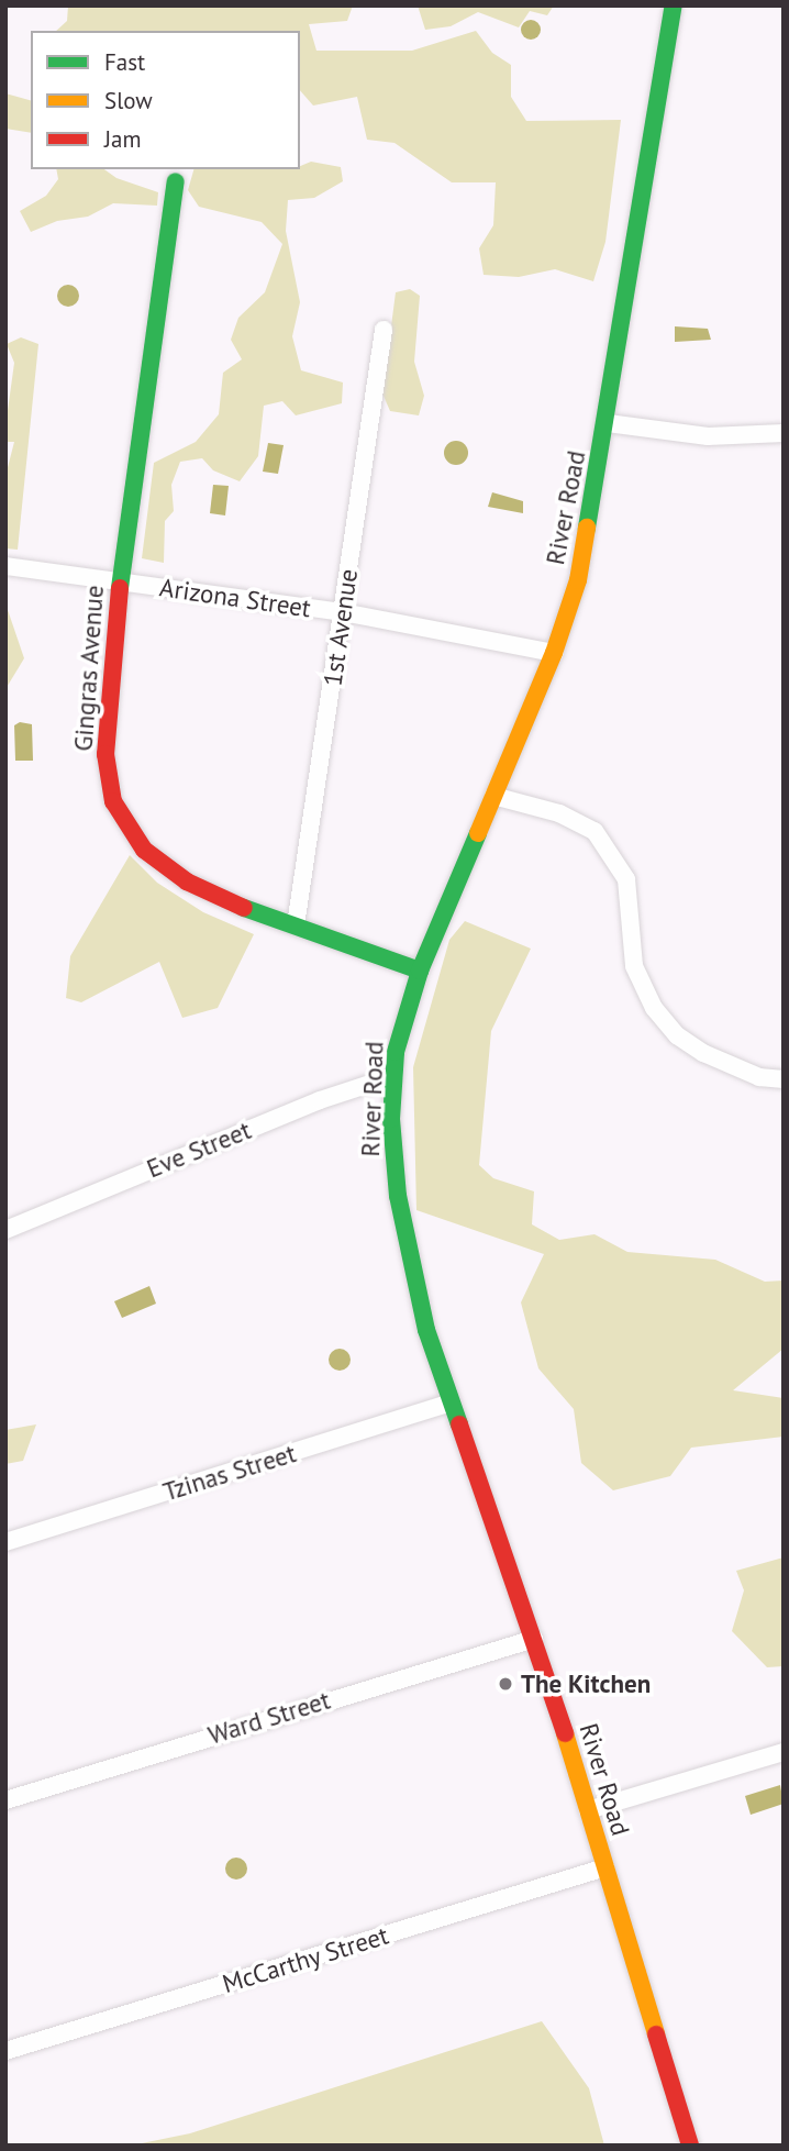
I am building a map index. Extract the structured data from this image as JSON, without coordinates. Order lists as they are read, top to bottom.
{
  "streets": {
    "street": [
      "River Road",
      "Arizona Street",
      "1st Avenue",
      "Gingras Avenue",
      "Eve Street",
      "Tzinas Street",
      "Ward Street",
      "McCarthy Street"
    ]
  },
  "crossings": [
    ["River Road", "Arizona Street"],
    ["River Road", "Gingras Avenue"],
    ["River Road", "Eve Street"],
    ["River Road", "Tzinas Street"],
    ["River Road", "Ward Street"],
    ["River Road", "McCarthy Street"],
    ["Arizona Street", "1st Avenue"],
    ["Arizona Street", "Gingras Avenue"],
    ["1st Avenue", "Gingras Avenue"]
  ],
  "places": ["The Kitchen"],
  "legend": ["Fast", "Slow", "Jam"]
}
